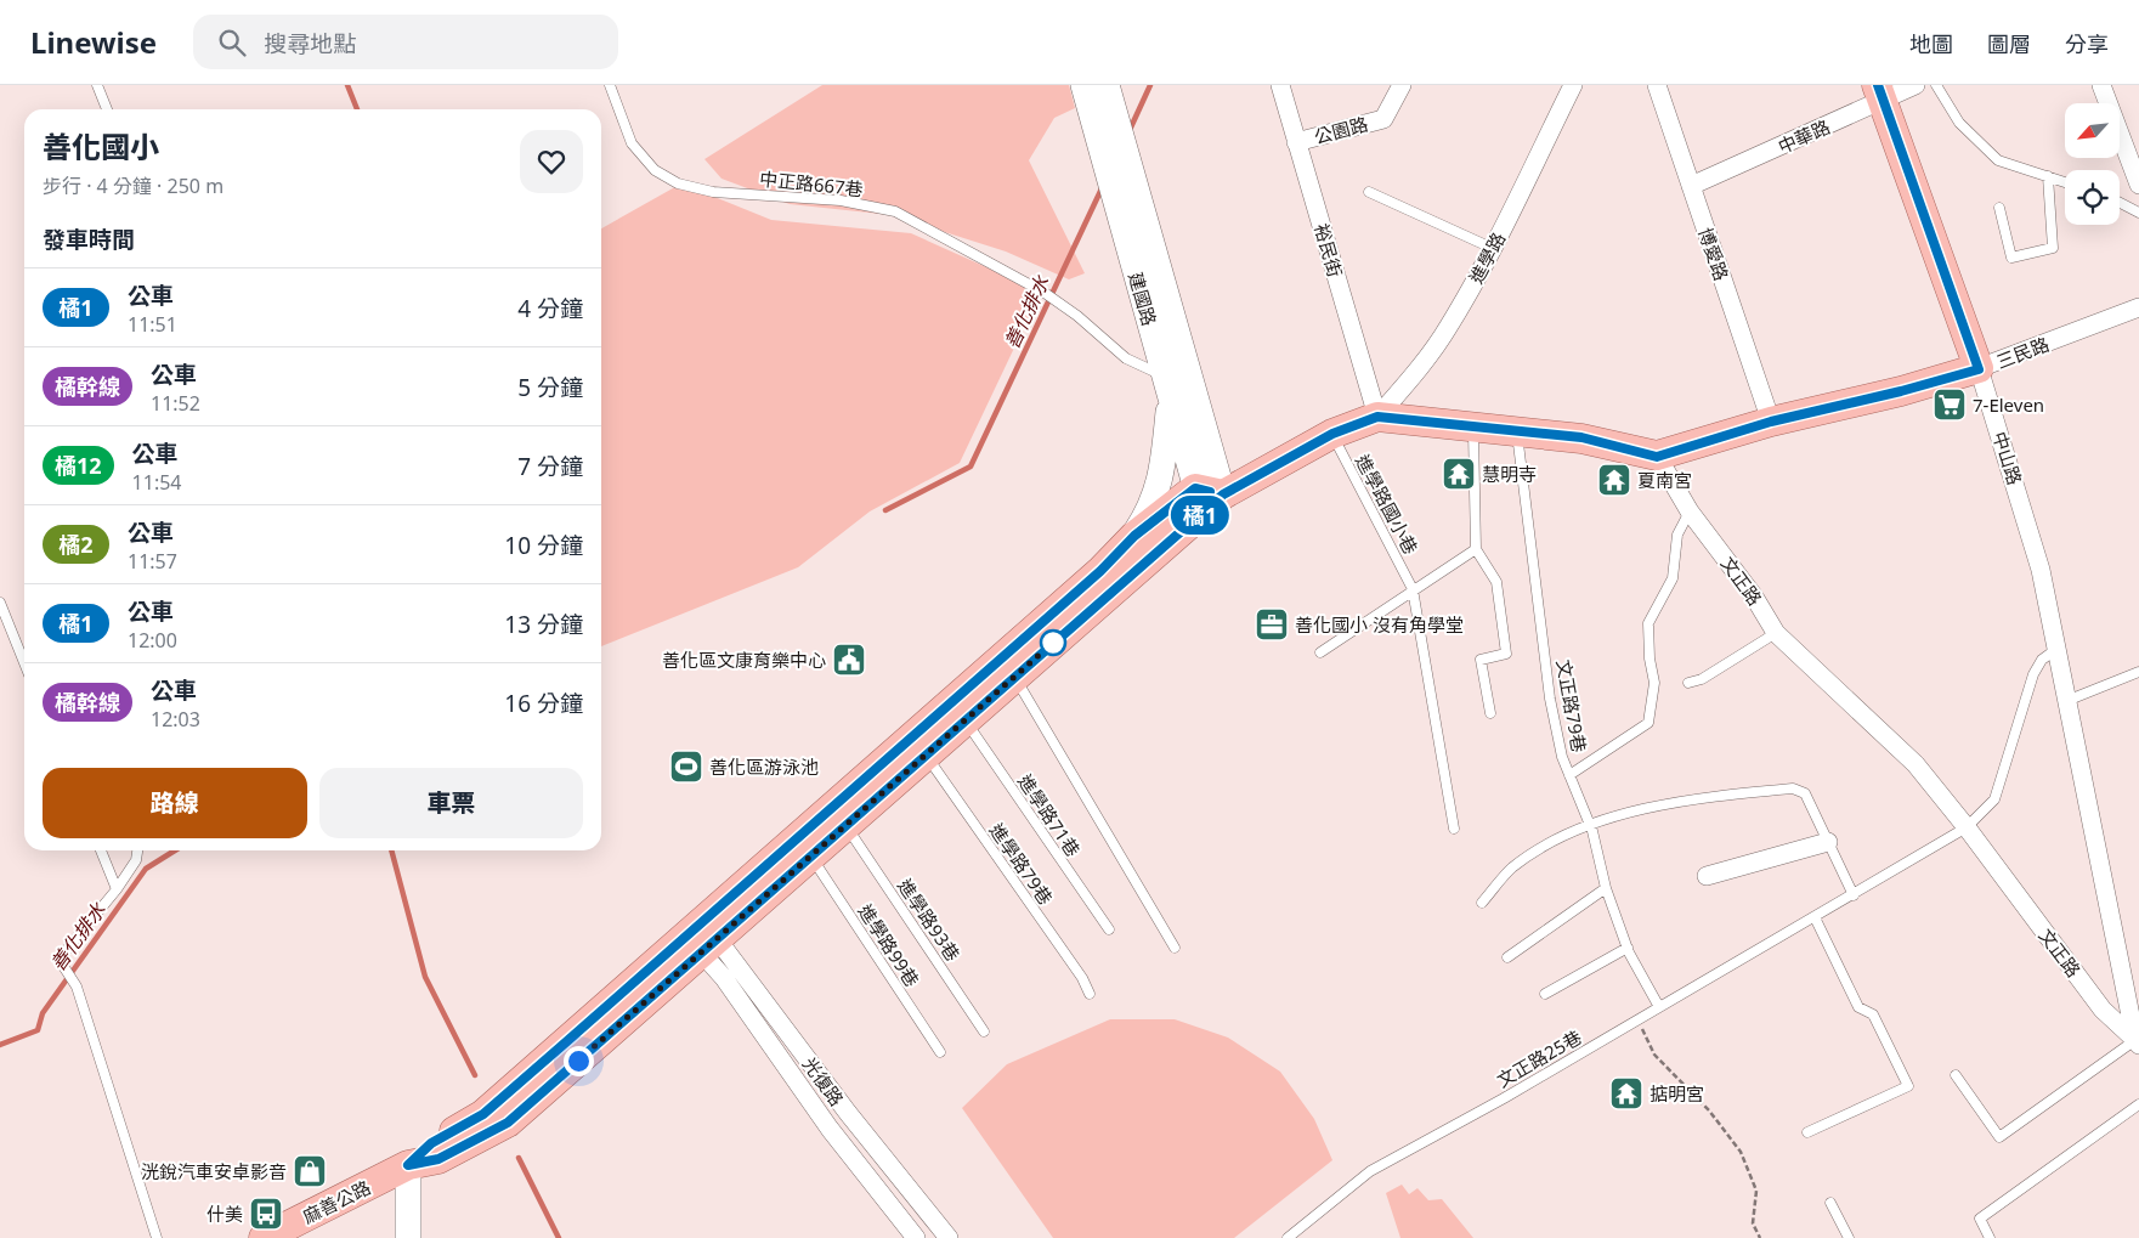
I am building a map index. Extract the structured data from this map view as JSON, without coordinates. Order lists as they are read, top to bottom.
{
  "streets": {
    "main road": ["三民路", "中山路", "麻善公路"],
    "street": [
      "公園路",
      "中華路",
      "裕民街",
      "博愛路",
      "進學路",
      "建國路",
      "文正路",
      "光復路"
    ],
    "lane": [
      "中正路667巷",
      "進學路國小巷",
      "文正路79巷",
      "進學路71巷",
      "進學路79巷",
      "進學路93巷",
      "進學路99巷",
      "文正路25巷"
    ]
  },
  "crossings": [
    ["公園路", "裕民街"],
    ["中華路", "博愛路"],
    ["中華路", "中山路"],
    ["中正路667巷", "建國路"],
    ["裕民街", "進學路"],
    ["博愛路", "三民路"],
    ["三民路", "中山路"],
    ["三民路", "文正路"],
    ["中山路", "文正路"],
    ["中山路", "文正路25巷"],
    ["文正路", "文正路25巷"],
    ["文正路79巷", "文正路25巷"]
  ],
  "water": ["善化排水"],
  "places": {
    "supermarket": ["7-Eleven"],
    "temple": ["慧明寺", "夏南宮", "掂明宮"],
    "office": ["善化國小 沒有角學堂"],
    "public building": ["善化區文康育樂中心"],
    "sports": ["善化區游泳池"],
    "shop": ["洸銳汽車安卓影音"],
    "bus stop": ["什美"]
  },
  "lines": ["bus line 橘1"],
  "north": "bottom left",
  "page": {
    "header": "Linewise",
    "search": "搜尋地點",
    "nav": ["地圖", "圖層", "分享"],
    "on_map": "橘1",
    "heading": [
      ["善化國小", "步行 · 4 分鐘 · 250 m"],
      "發車時間"
    ],
    "list": [
      {
        "mark": "橘1",
        "name": "公車",
        "note": "11:51",
        "value": "4 分鐘"
      },
      {
        "mark": "橘幹線",
        "name": "公車",
        "note": "11:52",
        "value": "5 分鐘"
      },
      {
        "mark": "橘12",
        "name": "公車",
        "note": "11:54",
        "value": "7 分鐘"
      },
      {
        "mark": "橘2",
        "name": "公車",
        "note": "11:57",
        "value": "10 分鐘"
      },
      {
        "mark": "橘1",
        "name": "公車",
        "note": "12:00",
        "value": "13 分鐘"
      },
      {
        "mark": "橘幹線",
        "name": "公車",
        "note": "12:03",
        "value": "16 分鐘"
      }
    ],
    "buttons": ["路線", "車票"]
  }
}
